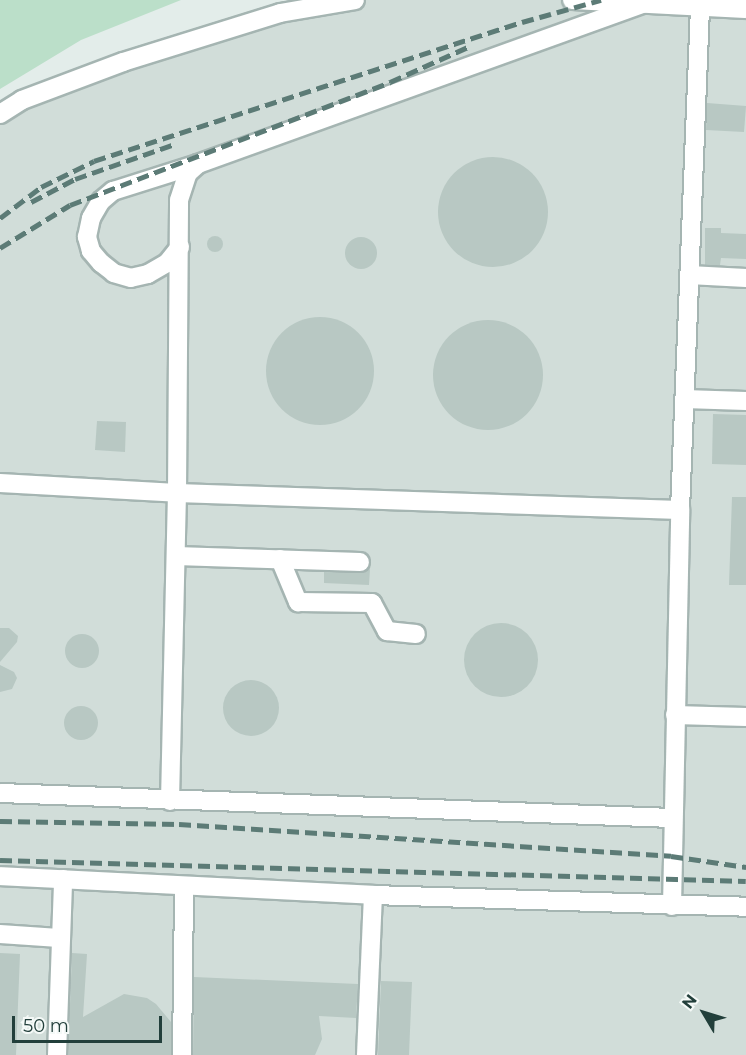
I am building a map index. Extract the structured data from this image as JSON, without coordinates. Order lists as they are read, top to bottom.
{
  "scale_bar": "50 m",
  "north": "top left"
}
